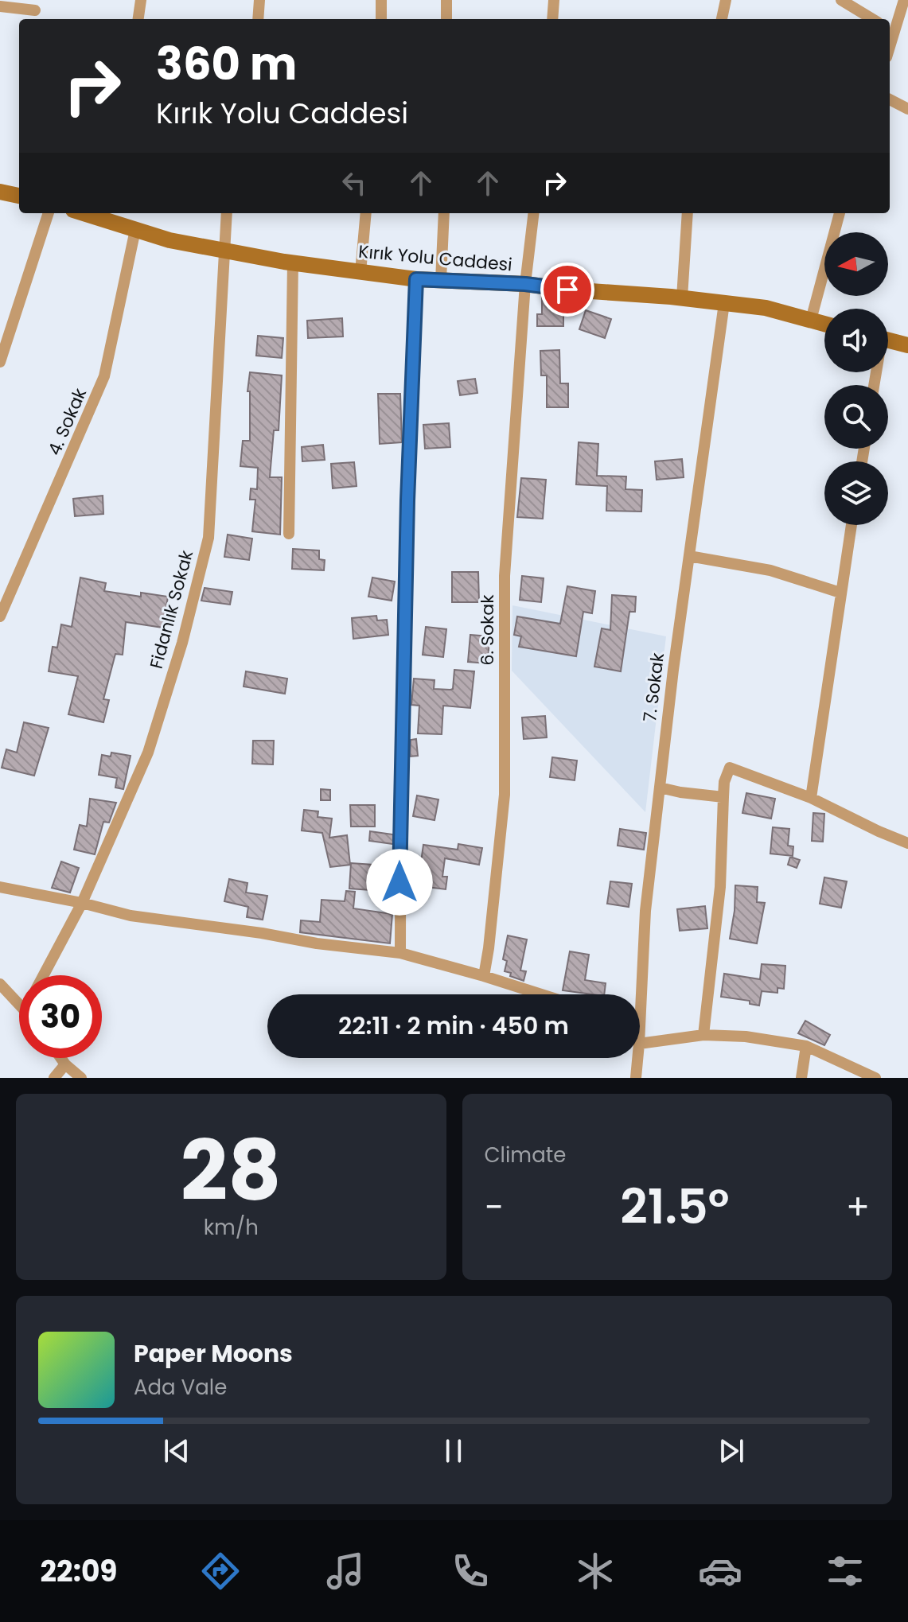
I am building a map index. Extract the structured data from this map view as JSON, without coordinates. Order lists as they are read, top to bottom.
{
  "streets": {
    "street": [
      "Kırık Yolu Caddesi",
      "4. Sokak",
      "Fidanlık Sokak",
      "6. Sokak",
      "7. Sokak"
    ]
  },
  "crossings": [
    ["Kırık Yolu Caddesi", "4. Sokak"],
    ["Kırık Yolu Caddesi", "Fidanlık Sokak"],
    ["Kırık Yolu Caddesi", "6. Sokak"],
    ["Kırık Yolu Caddesi", "7. Sokak"]
  ],
  "north": "left",
  "page": {
    "turn": ["360 m", "Kırık Yolu Caddesi"],
    "limit": "30",
    "trip": "22:11 · 2 min · 450 m",
    "tile": [
      ["28", "km/h"],
      "Climate"
    ],
    "heat": ["−", "21.5°", "+"],
    "song": ["Paper Moons", "Ada Vale"],
    "tabs": "22:09"
  }
}
